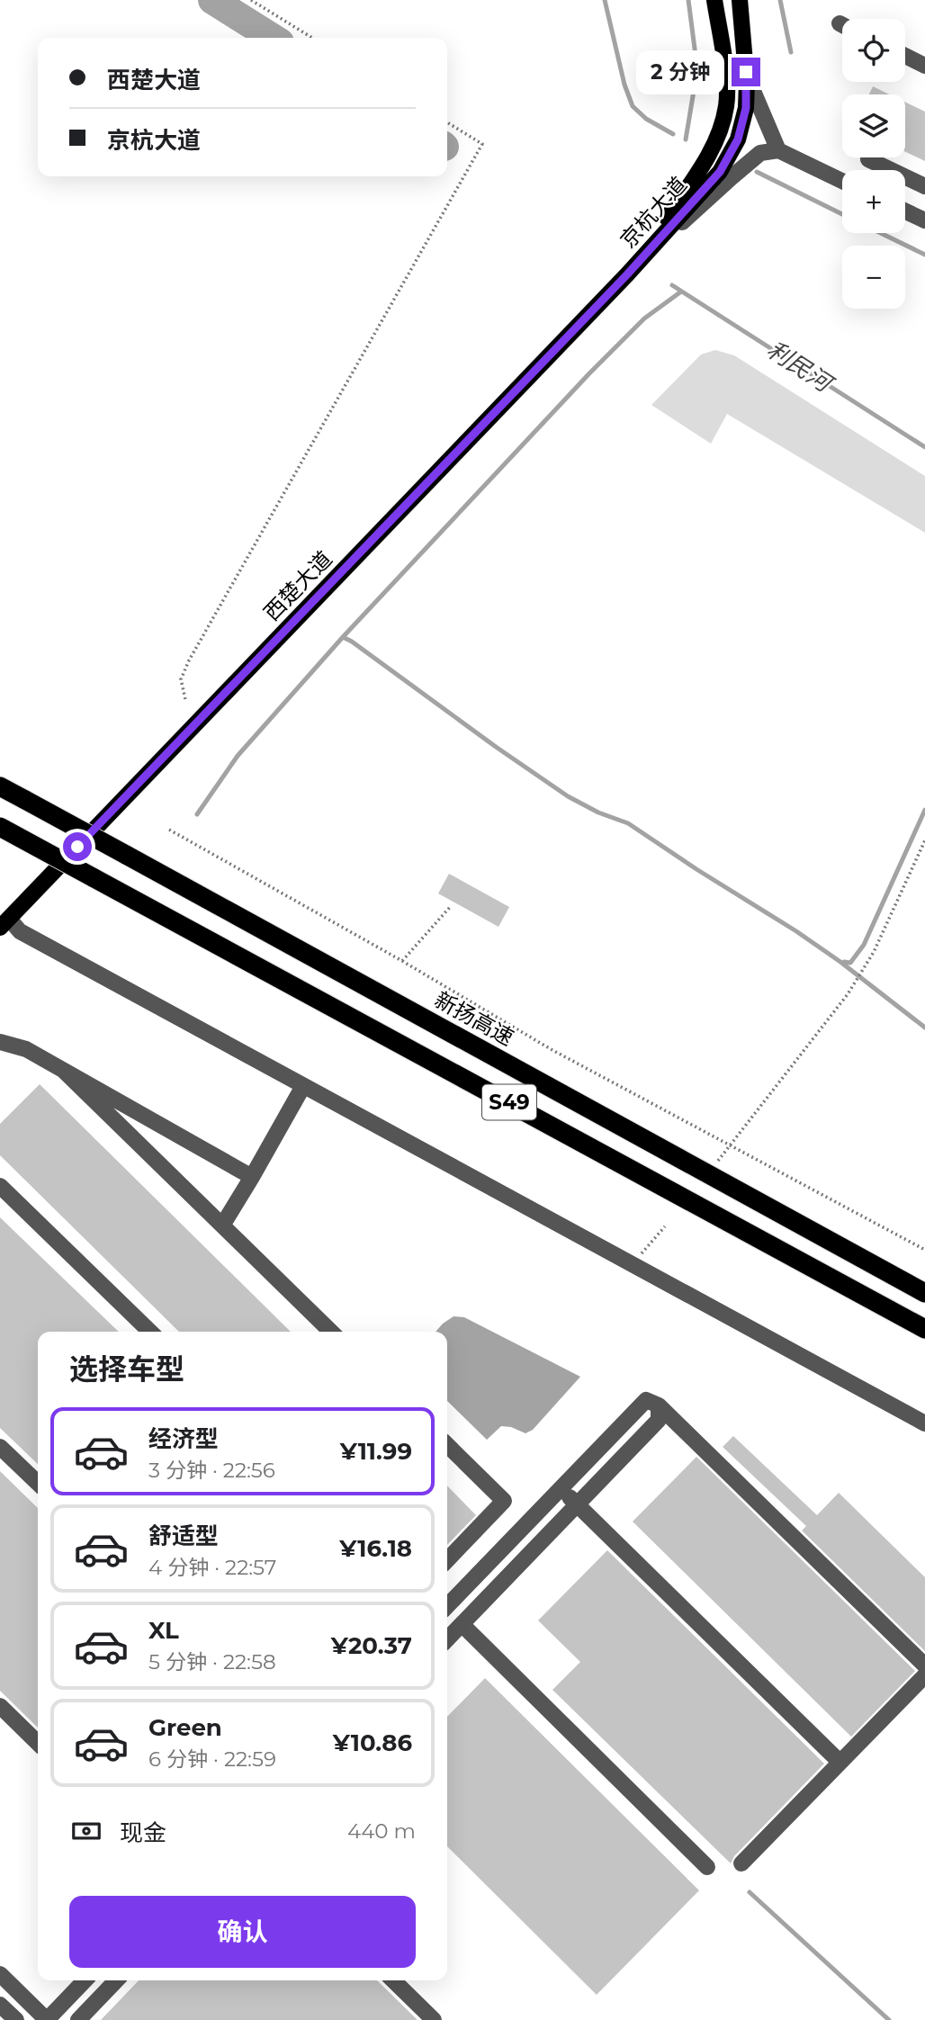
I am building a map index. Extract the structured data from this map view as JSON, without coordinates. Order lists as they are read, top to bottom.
{
  "streets": {
    "highway": ["新扬高速", "S49"],
    "main road": ["京杭大道", "西楚大道"]
  },
  "crossings": [
    ["京杭大道", "西楚大道"]
  ],
  "water": ["利民河"],
  "page": {
    "map_buttons": ["+", "−"],
    "banner": ["西楚大道", "京杭大道"],
    "bubble": "2 分钟",
    "heading": "选择车型",
    "list": [
      {
        "name": "经济型",
        "note": "3 分钟 · 22:56",
        "value": "¥11.99"
      },
      {
        "name": "舒适型",
        "note": "4 分钟 · 22:57",
        "value": "¥16.18"
      },
      {
        "name": "XL",
        "note": "5 分钟 · 22:58",
        "value": "¥20.37"
      },
      {
        "name": "Green",
        "note": "6 分钟 · 22:59",
        "value": "¥10.86"
      }
    ],
    "pay": ["现金", "440 m"],
    "buttons": "确认"
  }
}
